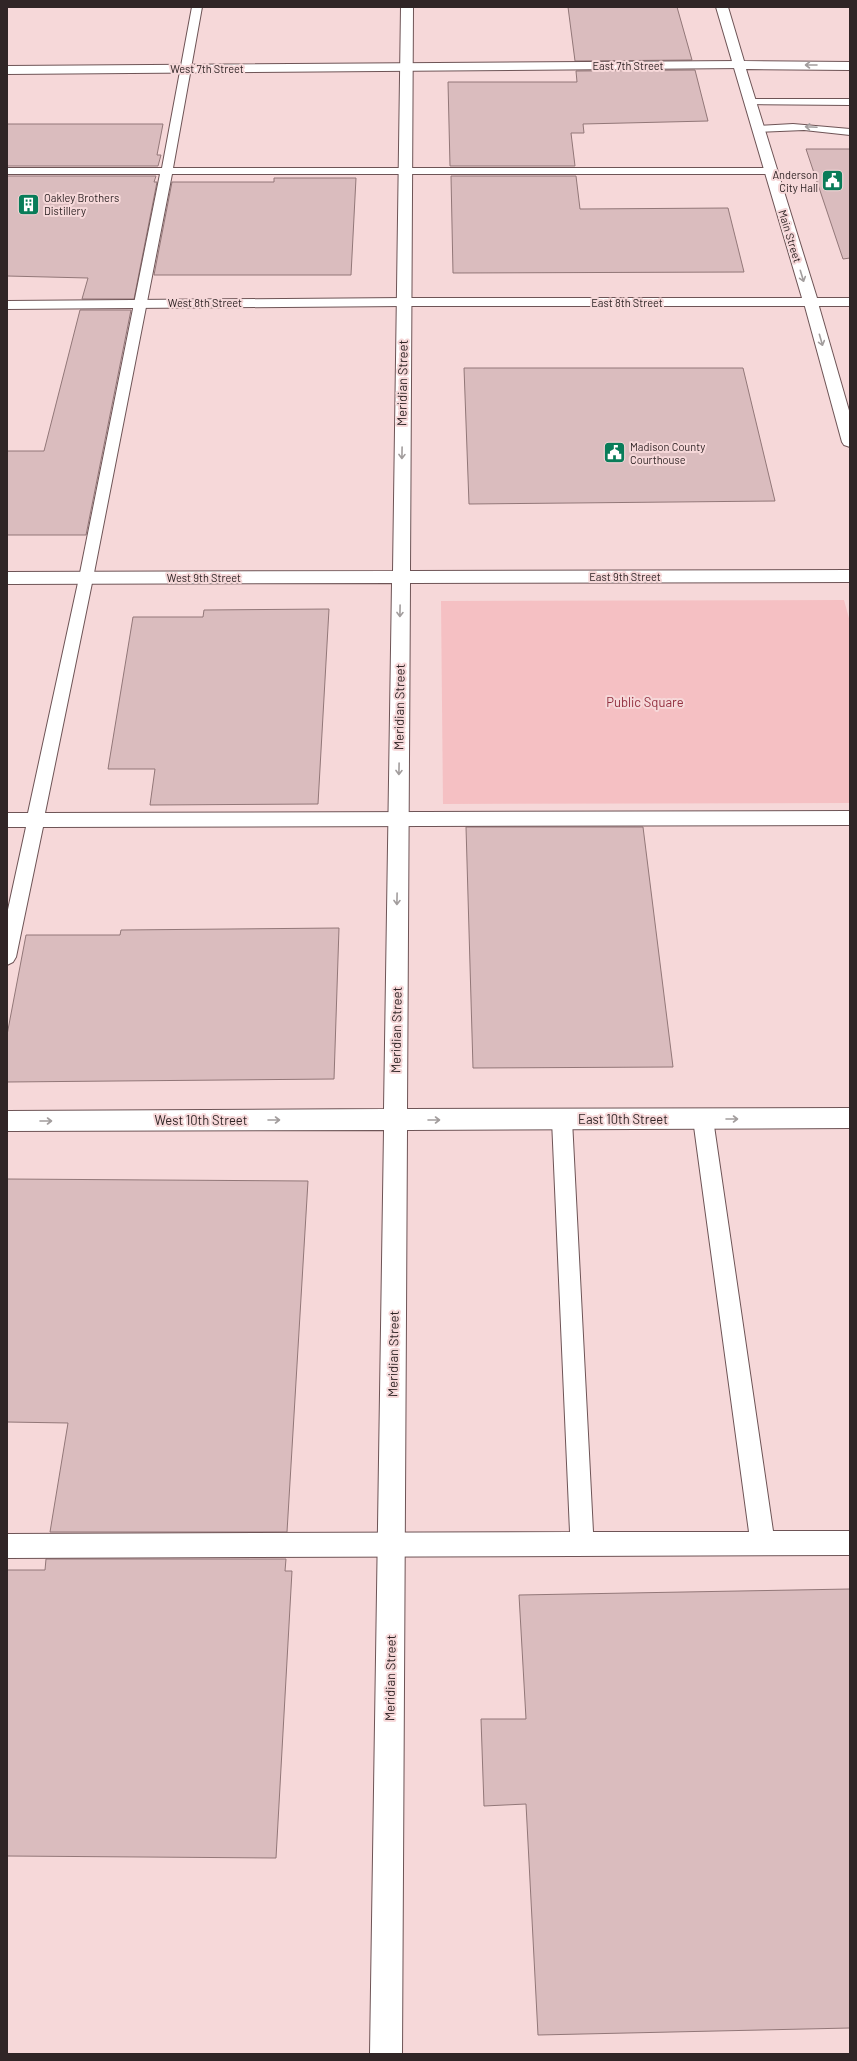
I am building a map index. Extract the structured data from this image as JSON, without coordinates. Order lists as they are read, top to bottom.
{
  "streets": {
    "street": [
      "East 7th Street",
      "West 7th Street",
      "Main Street",
      "West 8th Street",
      "East 8th Street",
      "Meridian Street",
      "East 9th Street",
      "West 9th Street",
      "East 10th Street",
      "West 10th Street"
    ]
  },
  "crossings": [
    ["East 7th Street", "West 7th Street"],
    ["East 7th Street", "Main Street"],
    ["East 7th Street", "Meridian Street"],
    ["West 7th Street", "Meridian Street"],
    ["Main Street", "East 8th Street"],
    ["West 8th Street", "East 8th Street"],
    ["West 8th Street", "Meridian Street"],
    ["East 8th Street", "Meridian Street"],
    ["Meridian Street", "East 9th Street"],
    ["Meridian Street", "West 9th Street"],
    ["Meridian Street", "East 10th Street"],
    ["Meridian Street", "West 10th Street"],
    ["East 9th Street", "West 9th Street"],
    ["East 10th Street", "West 10th Street"]
  ],
  "one_way": [
    "Main Street",
    "Meridian Street",
    "East 10th Street",
    "West 10th Street"
  ],
  "parks": ["Public Square"],
  "places": {
    "public building": ["Anderson City Hall", "Madison County Courthouse"],
    "building": ["Oakley Brothers Distillery"]
  }
}
